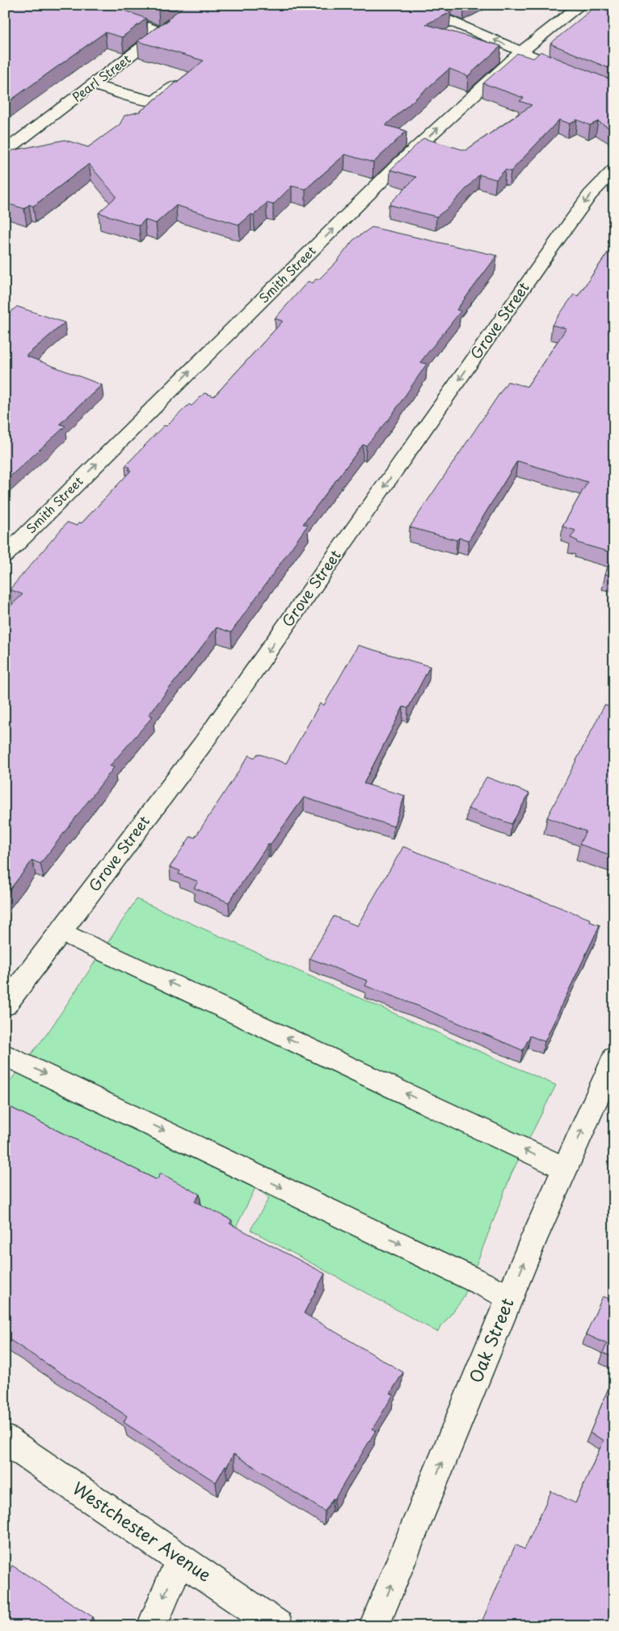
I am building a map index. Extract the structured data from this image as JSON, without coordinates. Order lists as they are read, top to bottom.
{
  "streets": {
    "street": [
      "Pearl Street",
      "Smith Street",
      "Grove Street",
      "Oak Street",
      "Westchester Avenue"
    ]
  },
  "one_way": ["Smith Street", "Grove Street", "Oak Street"]
}
